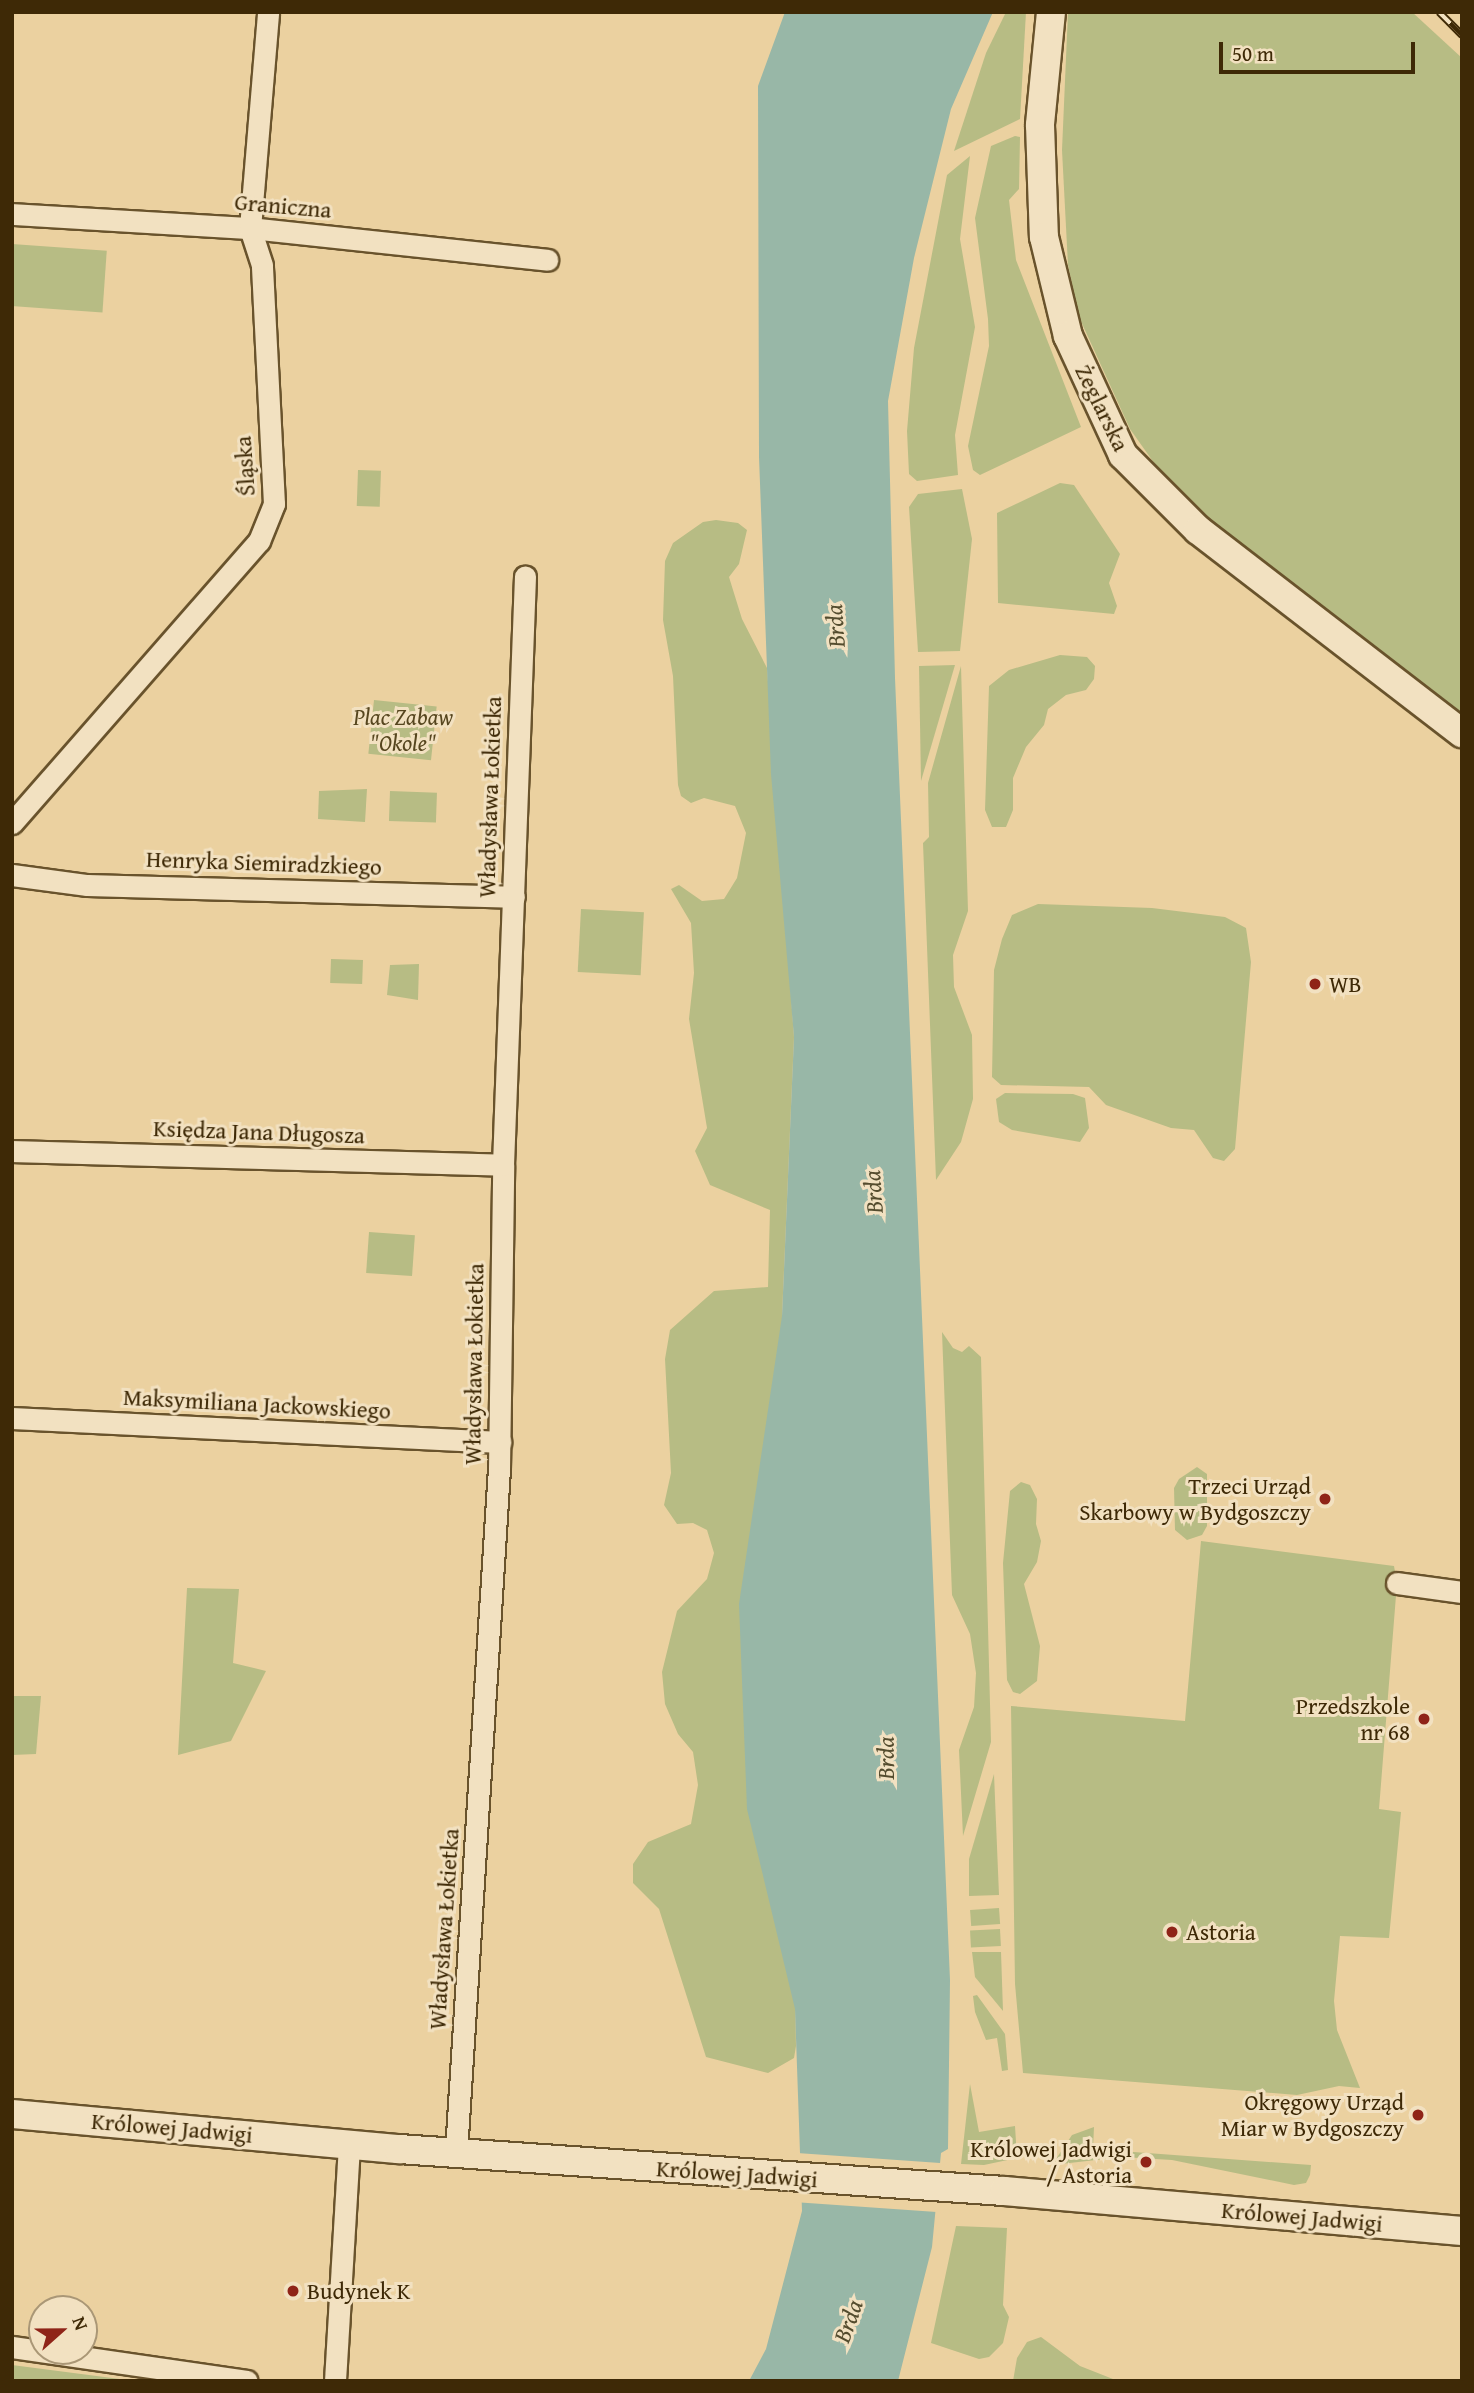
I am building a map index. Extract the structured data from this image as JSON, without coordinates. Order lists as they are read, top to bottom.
{
  "streets": {
    "street": [
      "Graniczna",
      "Żeglarska",
      "Śląska",
      "Władysława Łokietka",
      "Henryka Siemiradzkiego",
      "Księdza Jana Długosza",
      "Maksymiliana Jackowskiego",
      "Królowej Jadwigi"
    ]
  },
  "crossings": [
    ["Graniczna", "Śląska"],
    ["Władysława Łokietka", "Henryka Siemiradzkiego"],
    ["Władysława Łokietka", "Księdza Jana Długosza"],
    ["Władysława Łokietka", "Maksymiliana Jackowskiego"],
    ["Władysława Łokietka", "Królowej Jadwigi"]
  ],
  "water": ["Brda"],
  "parks": ["Plac Zabaw \"Okole\""],
  "places": [
    "WB",
    "Trzeci Urząd Skarbowy w Bydgoszczy",
    "Przedszkole nr 68",
    "Astoria",
    "Okręgowy Urząd Miar w Bydgoszczy",
    "Królowej Jadwigi / Astoria",
    "Budynek K"
  ],
  "scale_bar": "50 m",
  "north": "right"
}
